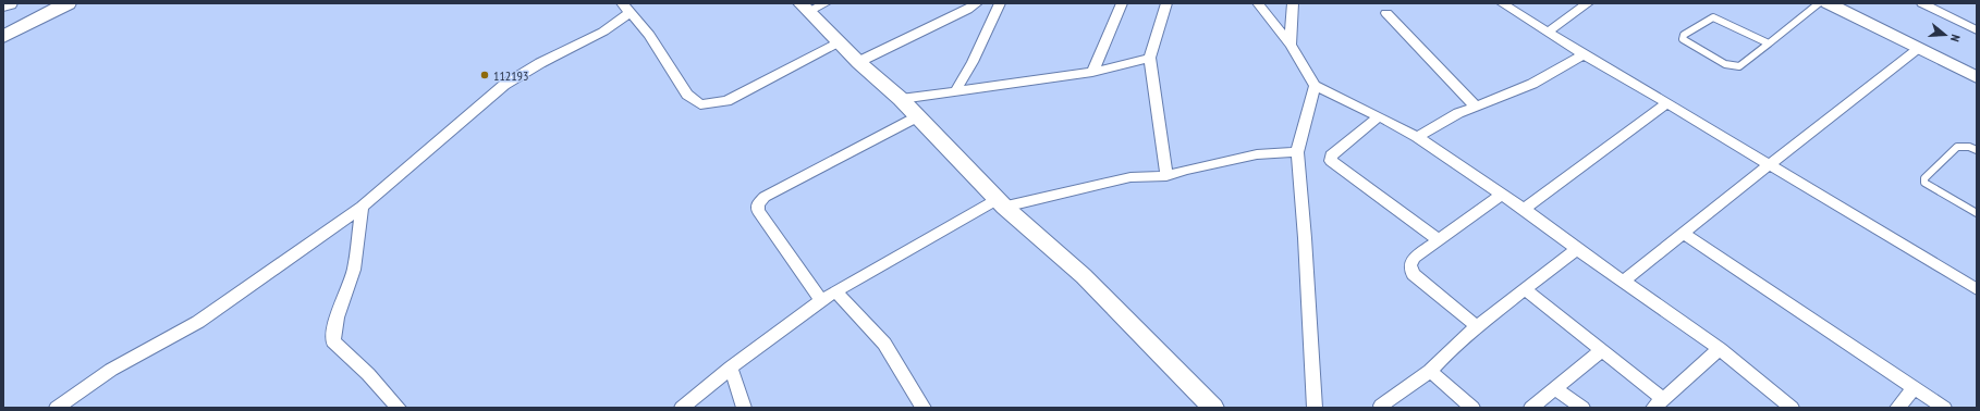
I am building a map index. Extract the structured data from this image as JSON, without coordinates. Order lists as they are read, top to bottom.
{
  "places": ["112193"],
  "north": "right"
}
